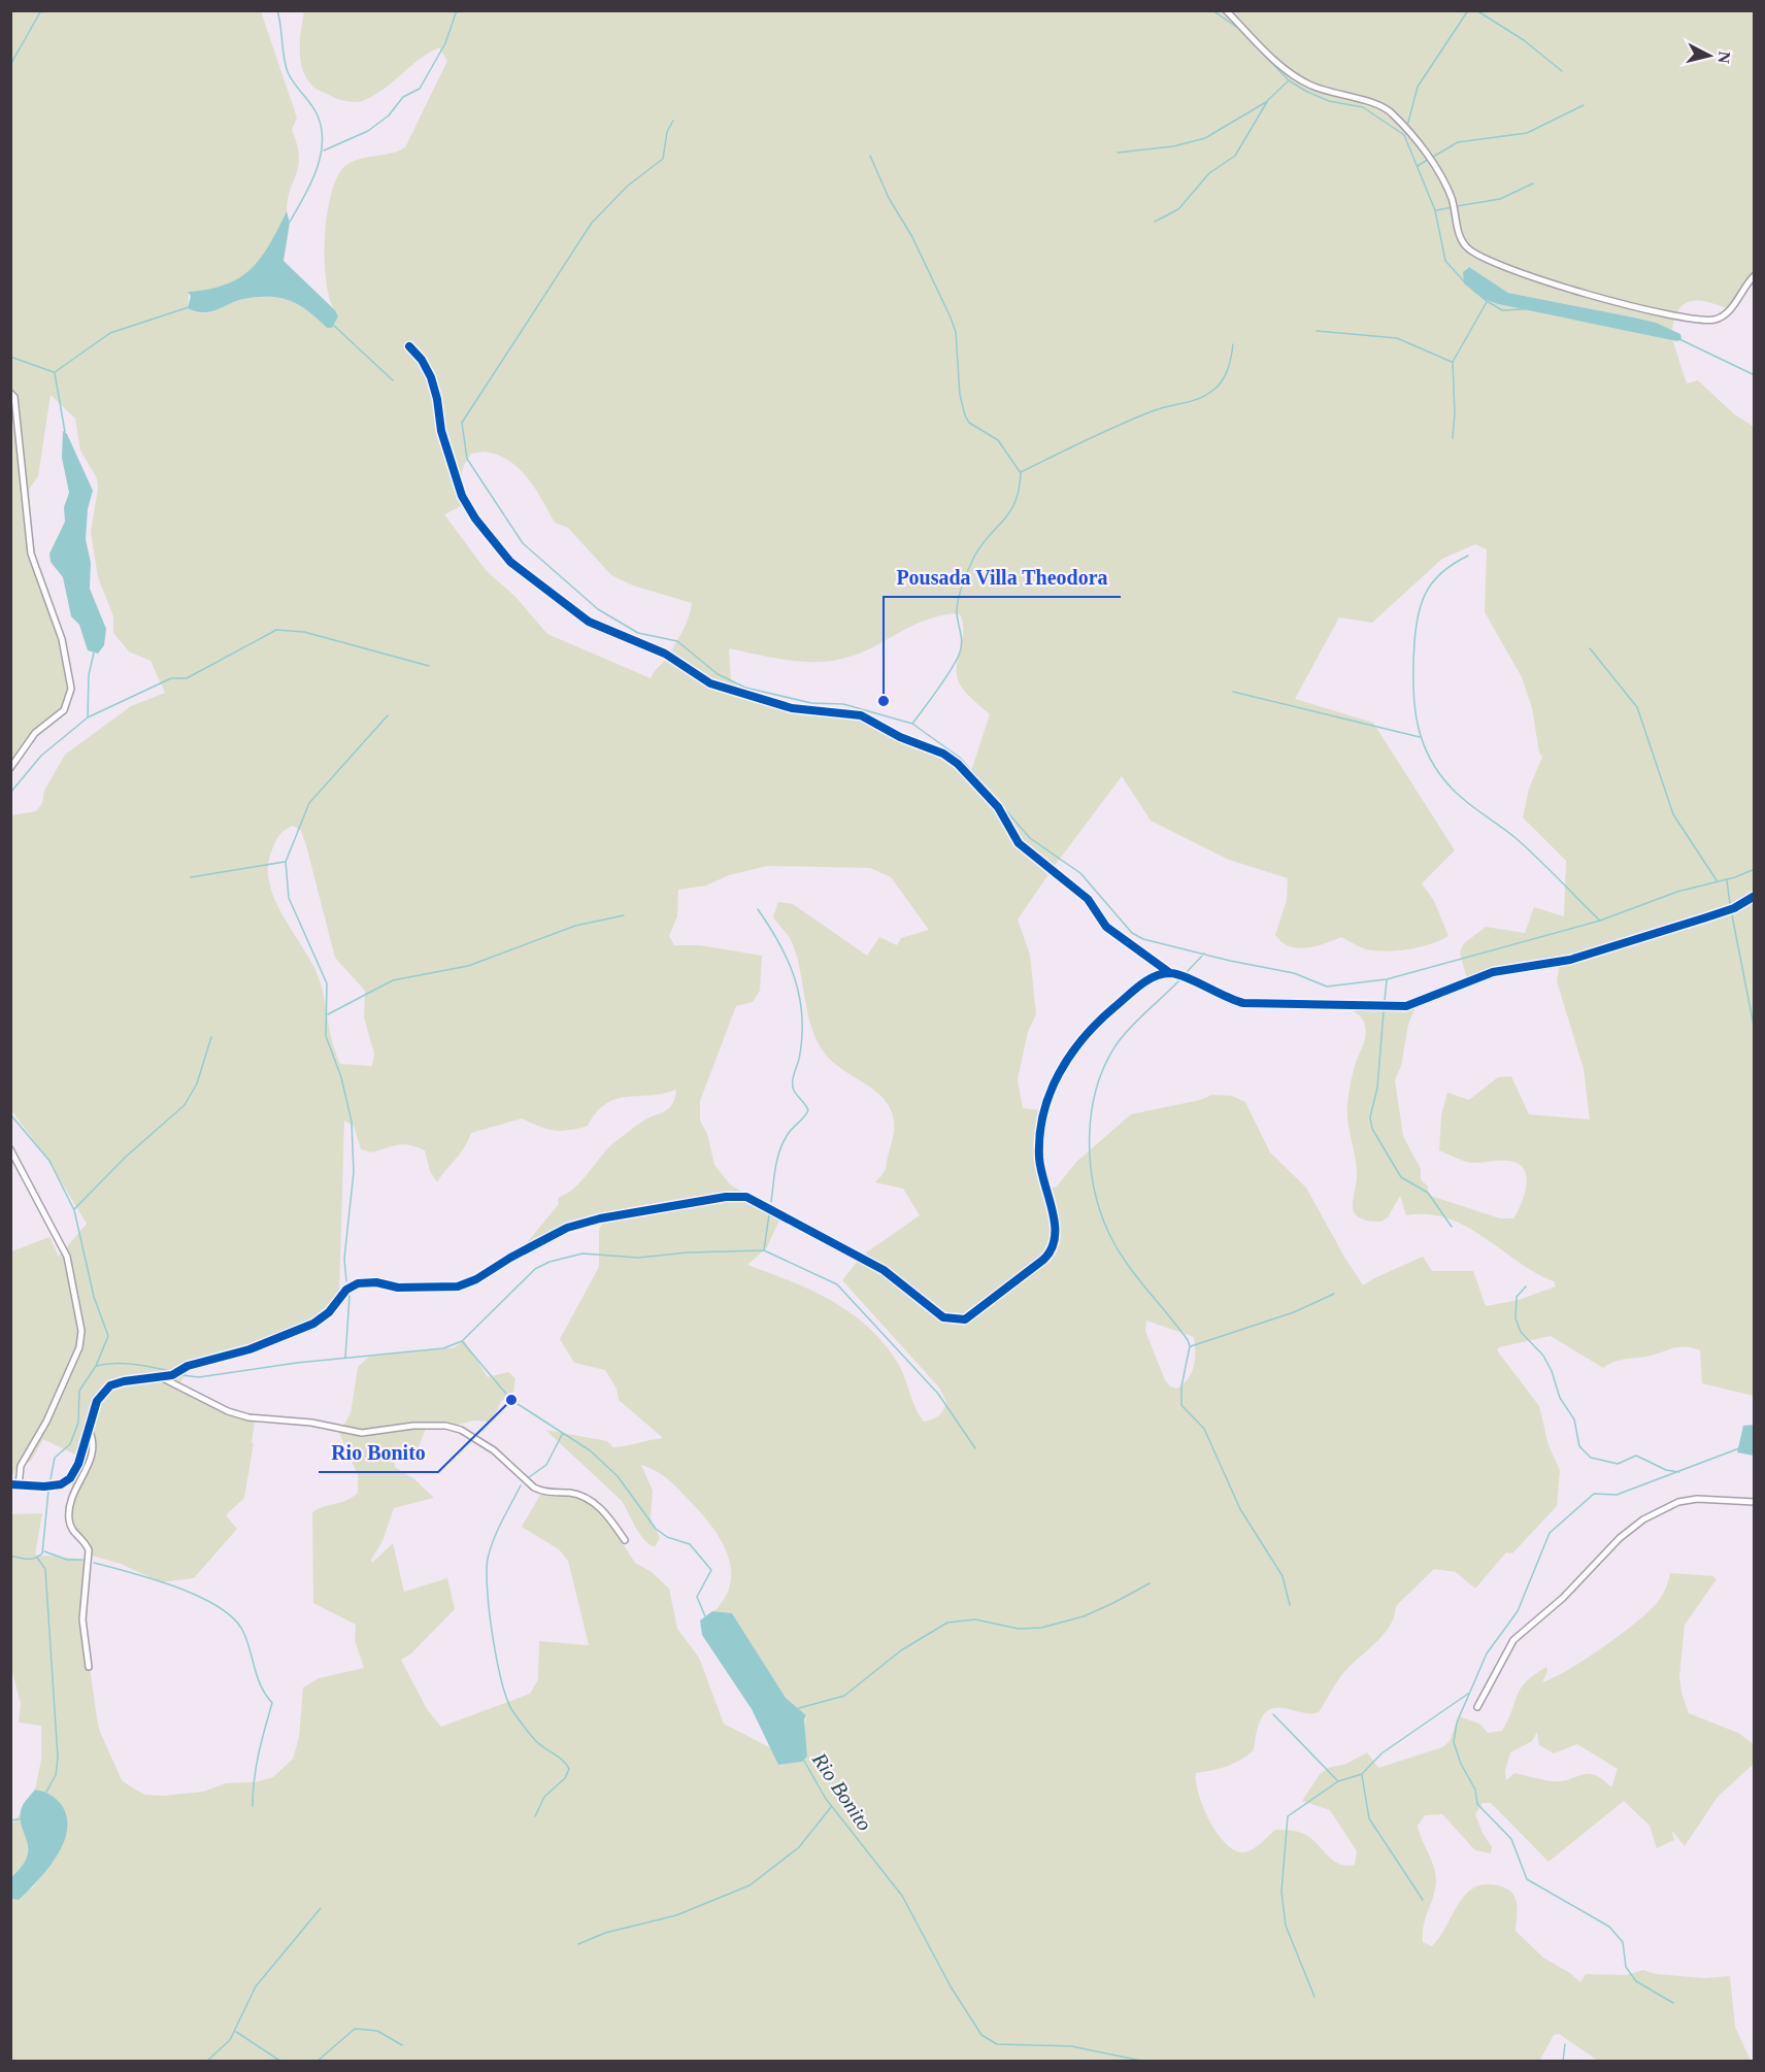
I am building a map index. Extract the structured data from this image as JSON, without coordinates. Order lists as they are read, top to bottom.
{
  "water": ["Rio Bonito"],
  "places": ["Pousada Villa Theodora", "Rio Bonito"],
  "north": "right"
}
